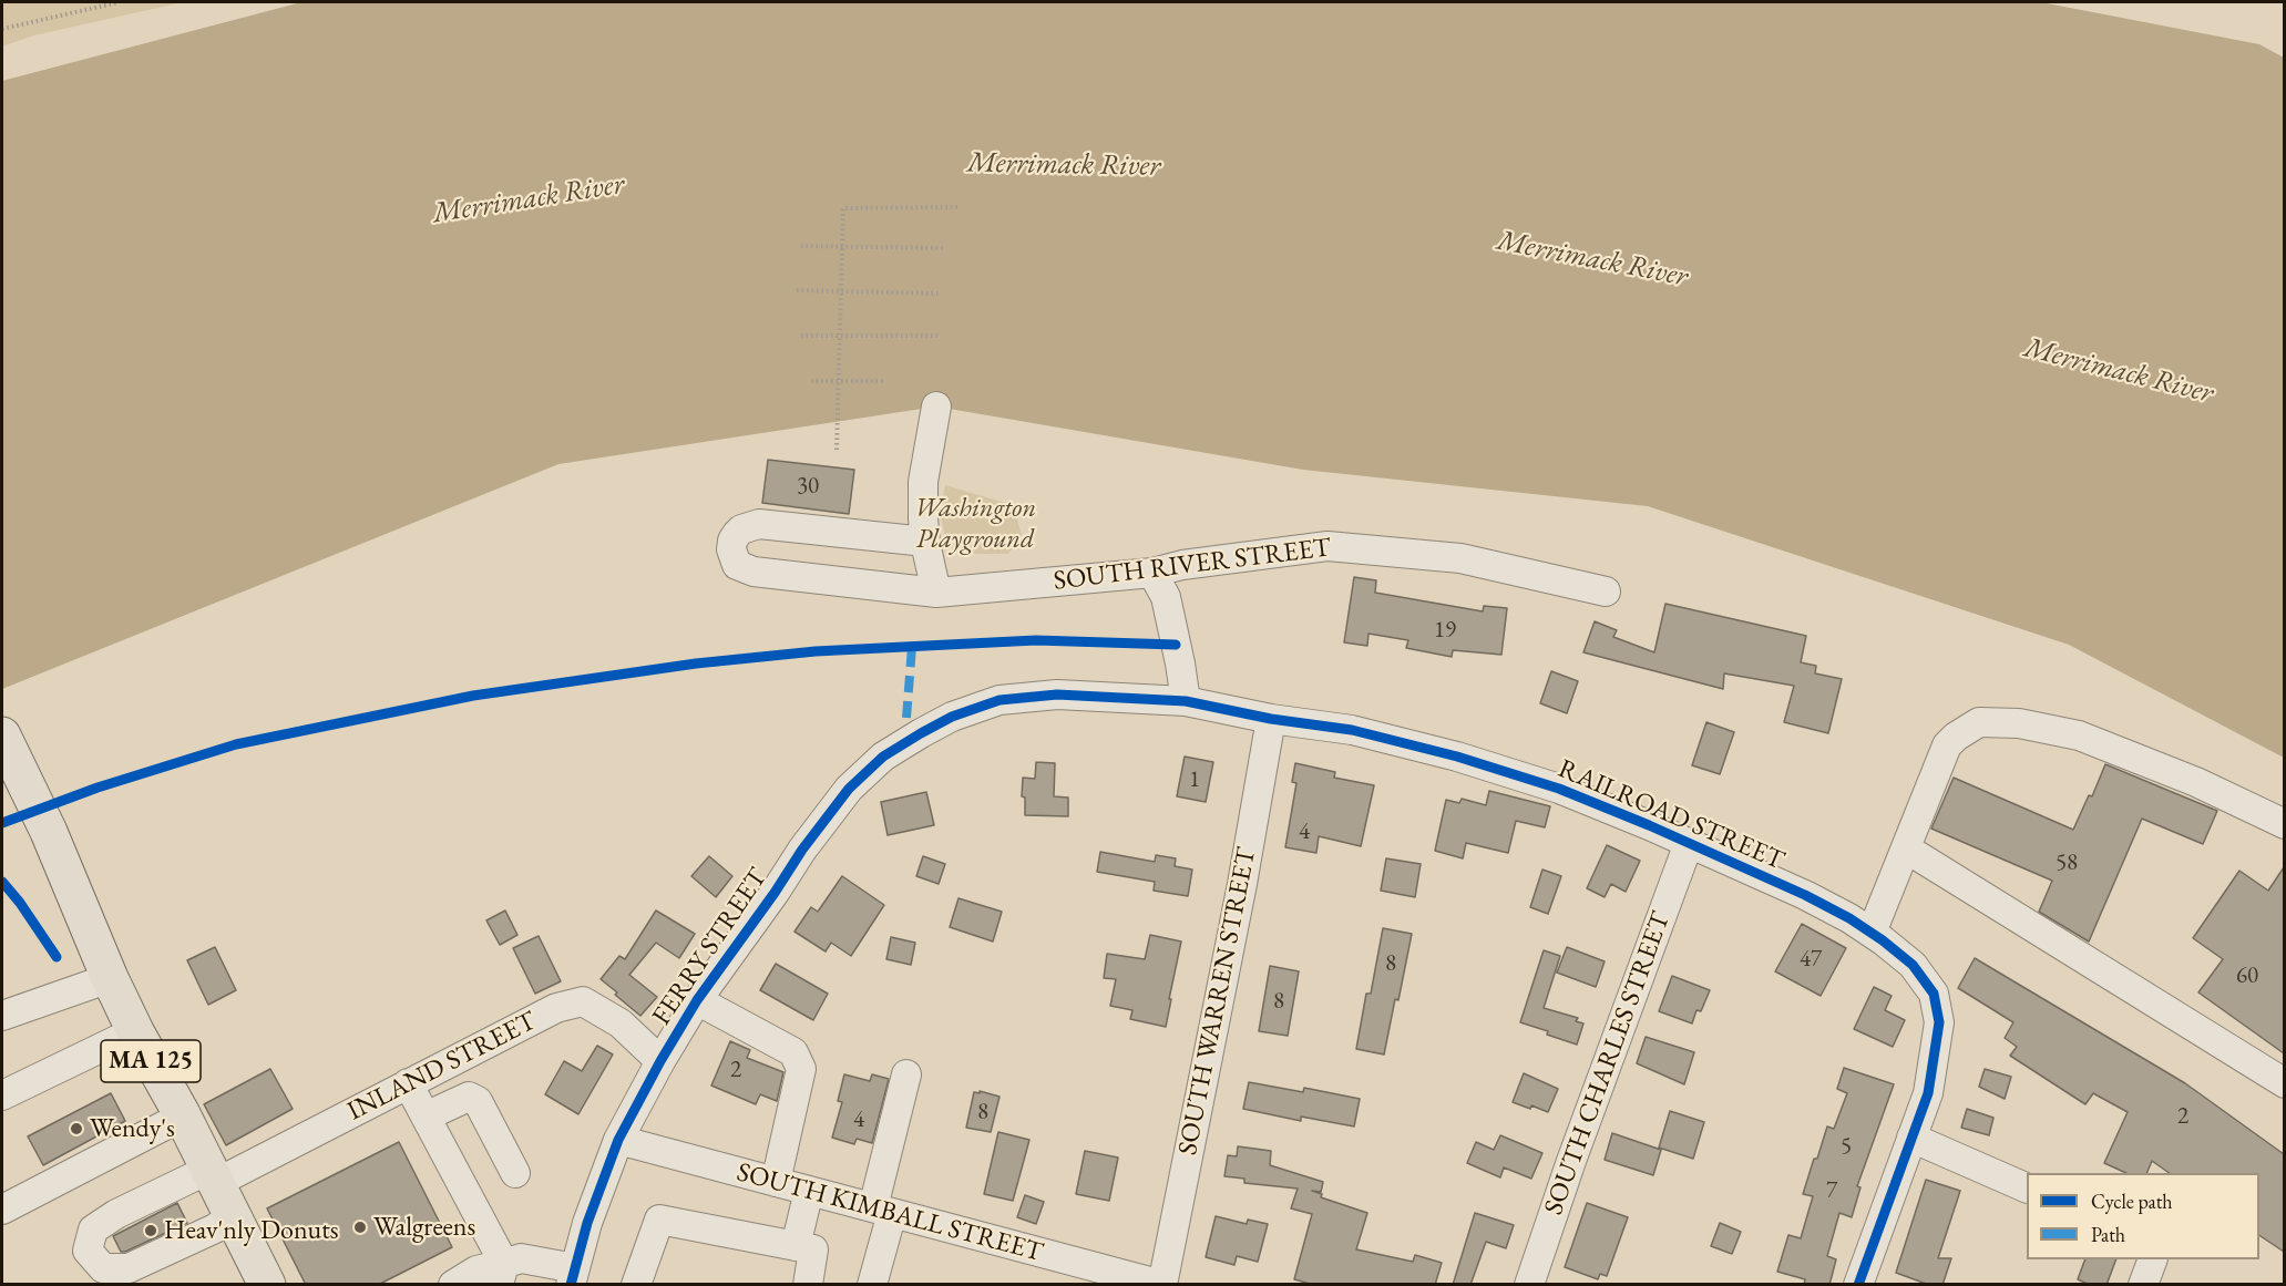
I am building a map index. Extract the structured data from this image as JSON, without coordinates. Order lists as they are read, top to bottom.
{
  "streets": {
    "main road": ["MA 125"],
    "street": [
      "SOUTH RIVER STREET",
      "RAILROAD STREET",
      "FERRY STREET",
      "SOUTH WARREN STREET",
      "SOUTH CHARLES STREET",
      "INLAND STREET",
      "SOUTH KIMBALL STREET"
    ]
  },
  "crossings": [
    ["RAILROAD STREET", "FERRY STREET"],
    ["RAILROAD STREET", "SOUTH WARREN STREET"],
    ["RAILROAD STREET", "SOUTH CHARLES STREET"],
    ["FERRY STREET", "INLAND STREET"],
    ["FERRY STREET", "SOUTH KIMBALL STREET"],
    ["SOUTH WARREN STREET", "SOUTH KIMBALL STREET"],
    ["MA 125", "INLAND STREET"]
  ],
  "water": ["Merrimack River"],
  "parks": ["Washington Playground"],
  "places": ["Wendy's", "Walgreens", "Heav'nly Donuts"],
  "house_numbers": [
    "30",
    "19",
    "1",
    "4",
    "58",
    "47",
    "8",
    "60",
    "8",
    "2",
    "8",
    "2",
    "4",
    "5",
    "7"
  ],
  "legend": ["Cycle path", "Path"]
}
